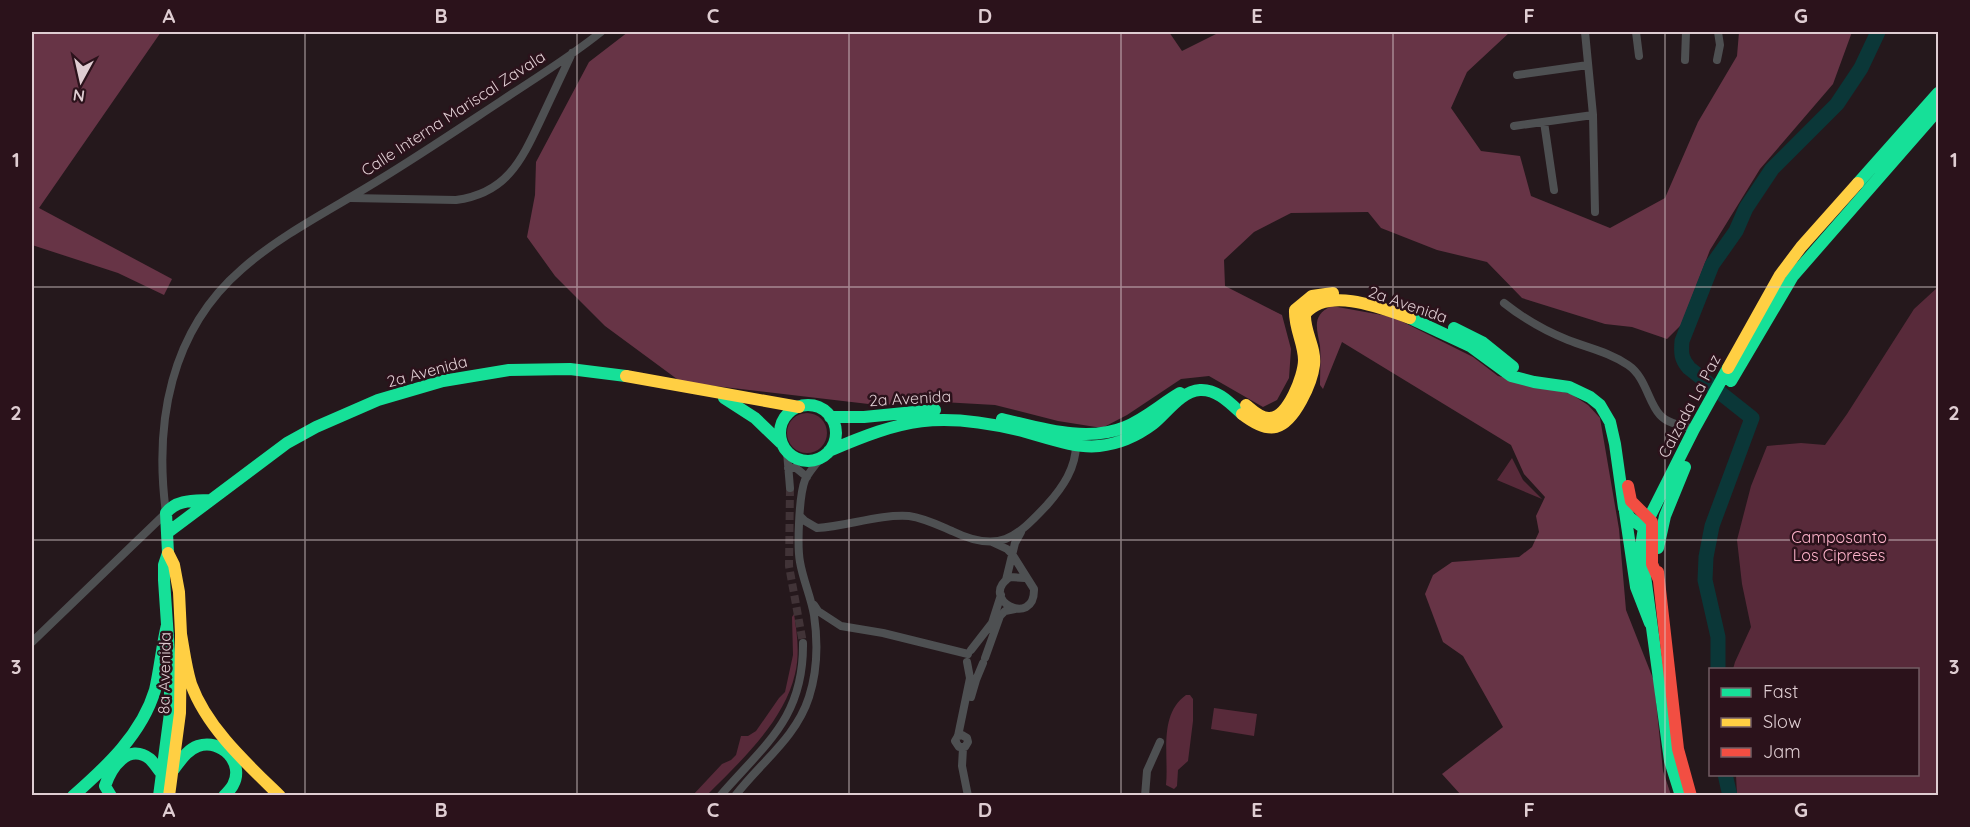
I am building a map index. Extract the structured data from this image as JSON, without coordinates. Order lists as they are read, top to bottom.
{
  "streets": {
    "main road": ["2a Avenida", "Calzada La Paz", "8a Avenida"],
    "street": ["Calle Interna Mariscal Zavala"]
  },
  "crossings": [
    ["Calle Interna Mariscal Zavala", "8a Avenida"],
    ["2a Avenida", "Calzada La Paz"],
    ["2a Avenida", "8a Avenida"]
  ],
  "parks": ["Camposanto Los Cipreses"],
  "legend": ["Fast", "Slow", "Jam"],
  "north": "bottom",
  "grid": {
    "columns": [
      "A",
      "B",
      "C",
      "D",
      "E",
      "F",
      "G"
    ],
    "rows": ["1", "2", "3"]
  }
}
